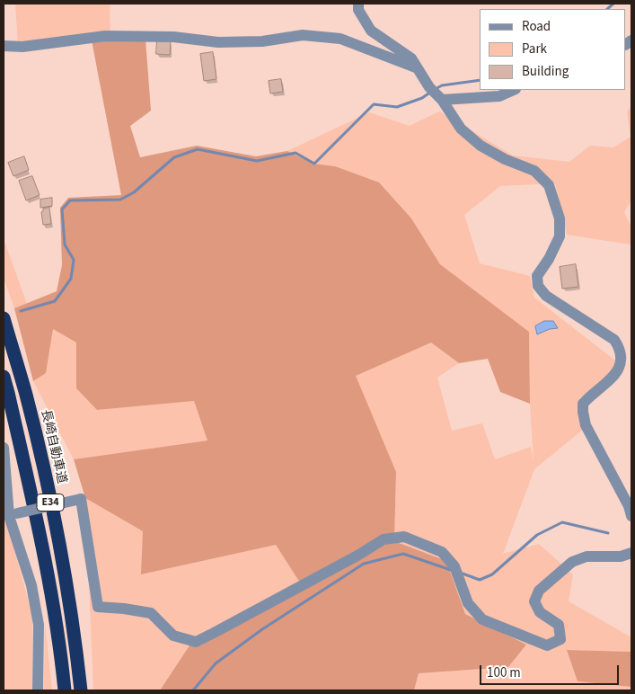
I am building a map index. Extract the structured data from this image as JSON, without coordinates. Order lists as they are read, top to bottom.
{
  "streets": {
    "highway": ["長崎自動車道", "E34"]
  },
  "legend": ["Road", "Park", "Building"],
  "scale_bar": "100 m"
}
